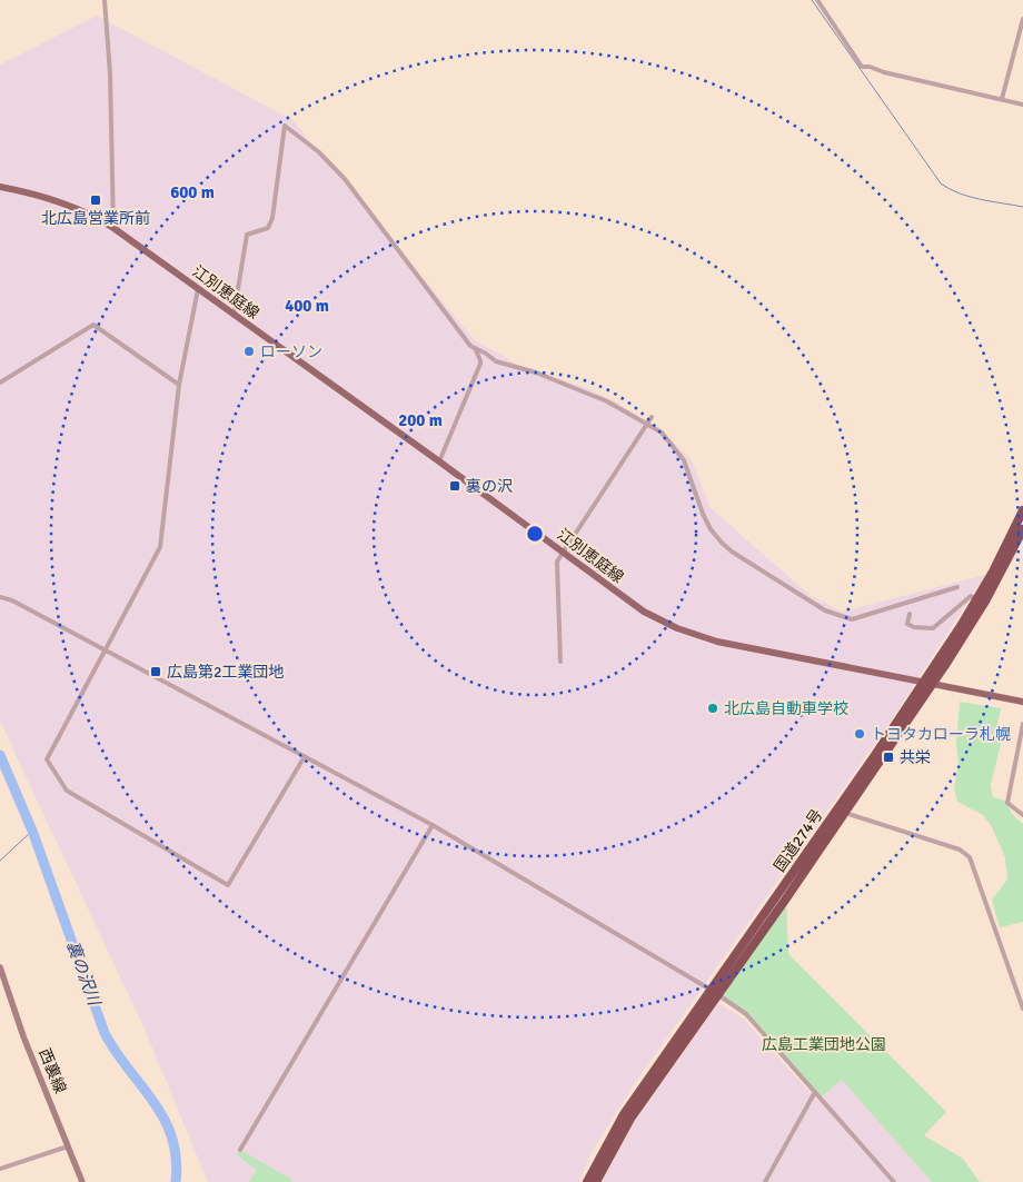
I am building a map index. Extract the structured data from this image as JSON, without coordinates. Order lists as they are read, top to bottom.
{
  "streets": {
    "highway": ["国道274号"],
    "main road": ["江別恵庭線"],
    "street": ["西裏線"]
  },
  "crossings": [
    ["江別恵庭線", "国道274号"]
  ],
  "water": ["裏の沢川"],
  "parks": ["広島工業団地公園"],
  "places": {
    "transit": [
      "北広島営業所前",
      "裏の沢",
      "広島第2工業団地",
      "共栄"
    ],
    "other": ["ローソン", "北広島自動車学校", "トヨタカローラ札幌"]
  },
  "rings": ["600 m", "400 m", "200 m"]
}
